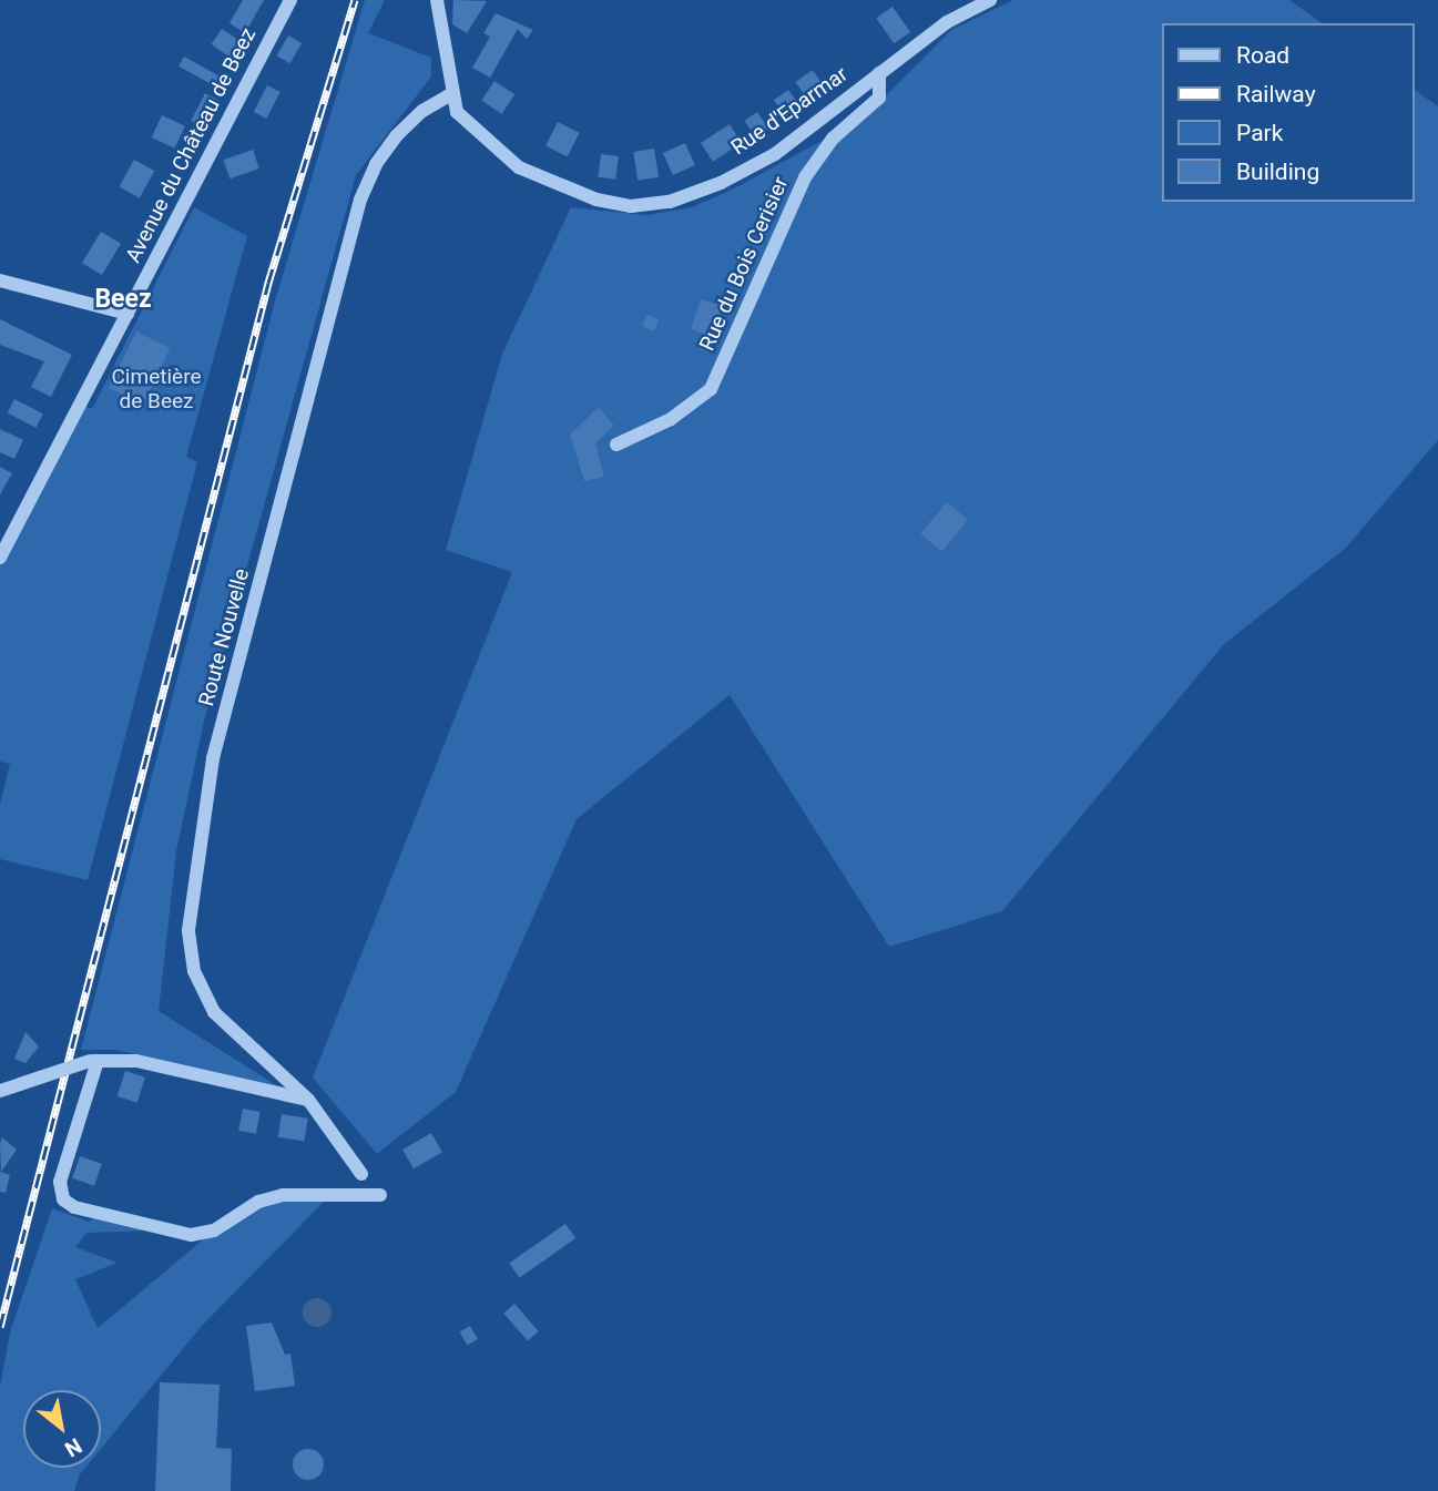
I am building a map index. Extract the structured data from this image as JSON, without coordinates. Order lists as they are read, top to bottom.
{
  "streets": {
    "street": [
      "Rue d'Eparmar",
      "Avenue du Château de Beez",
      "Rue du Bois Cerisier",
      "Route Nouvelle"
    ]
  },
  "crossings": [
    ["Rue d'Eparmar", "Rue du Bois Cerisier"],
    ["Rue d'Eparmar", "Route Nouvelle"]
  ],
  "districts": ["Beez"],
  "parks": ["Cimetière de Beez"],
  "legend": [
    "Road",
    "Railway",
    "Park",
    "Building"
  ],
  "north": "bottom right"
}
